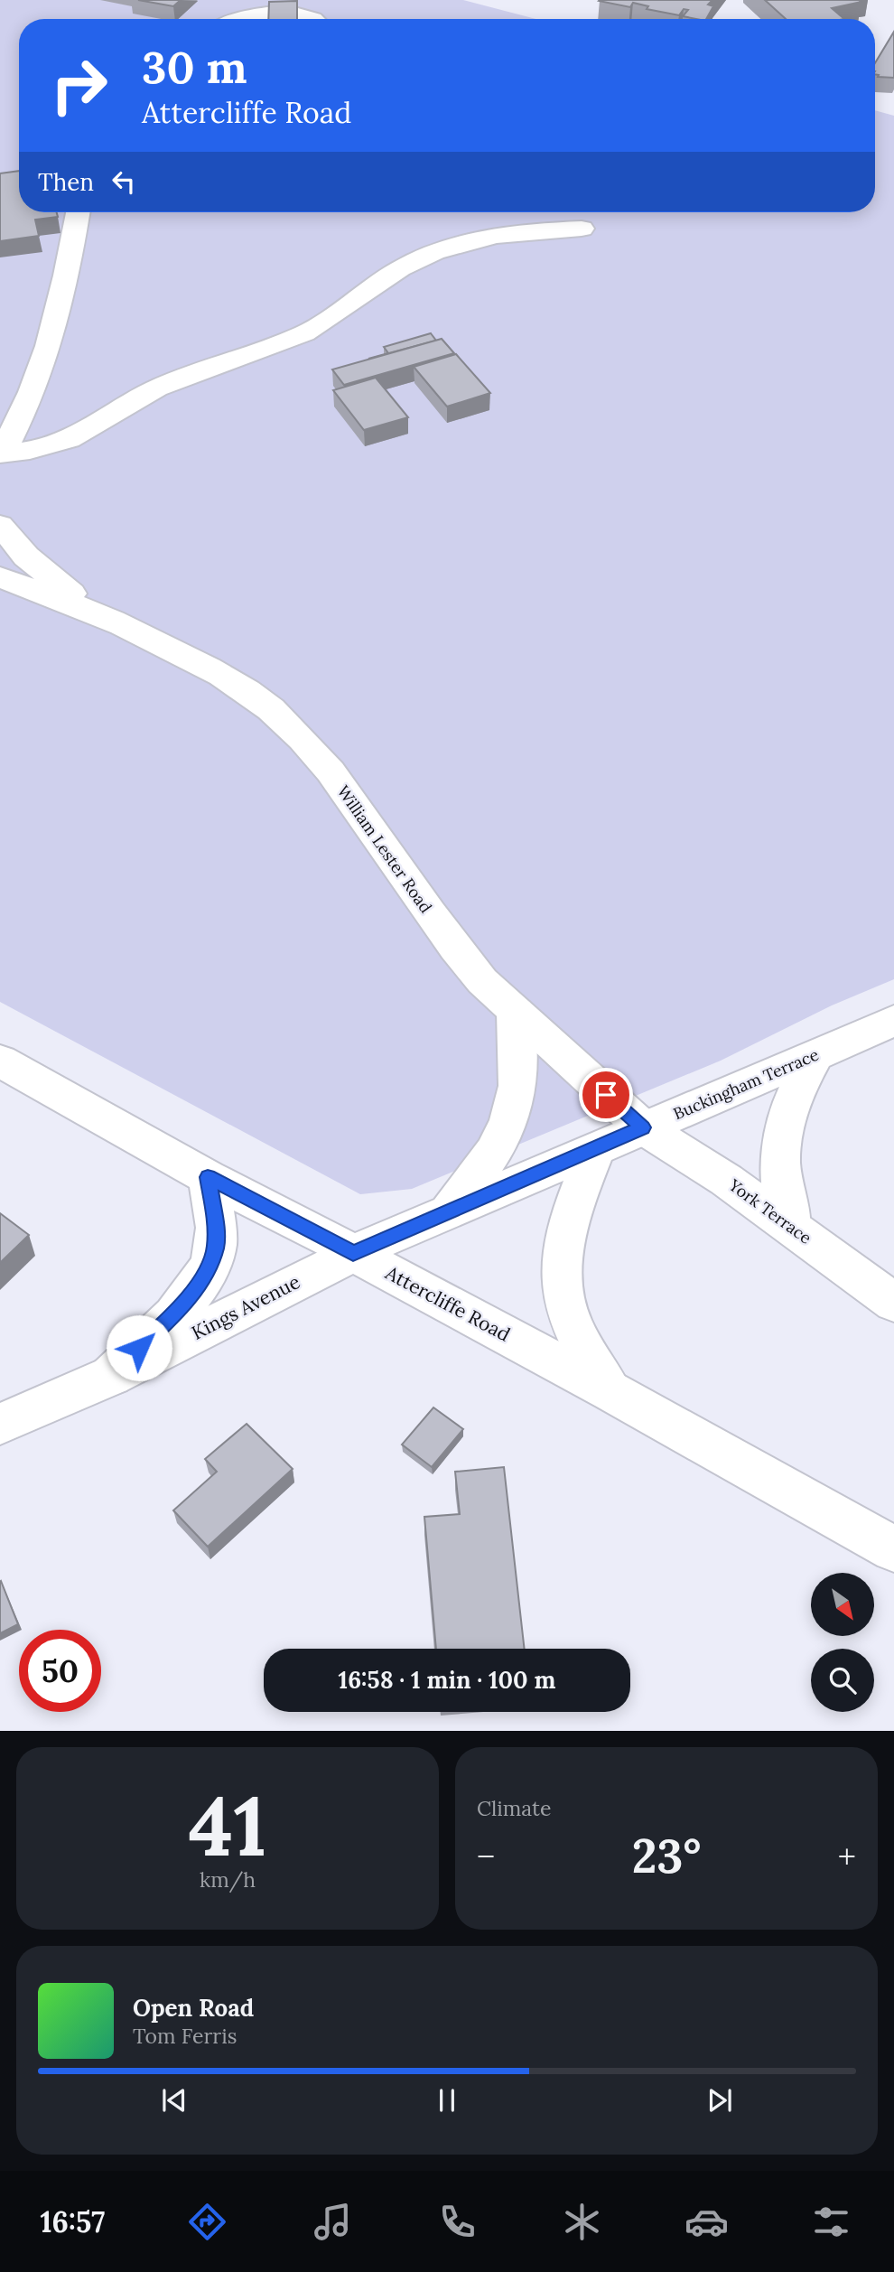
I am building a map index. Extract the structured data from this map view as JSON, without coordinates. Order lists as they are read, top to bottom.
{
  "streets": {
    "main road": [
      "William Lester Road",
      "Buckingham Terrace",
      "York Terrace",
      "Attercliffe Road",
      "Kings Avenue"
    ]
  },
  "crossings": [
    ["William Lester Road", "Buckingham Terrace"],
    ["William Lester Road", "York Terrace"],
    ["Buckingham Terrace", "York Terrace"],
    ["Buckingham Terrace", "Attercliffe Road"],
    ["Buckingham Terrace", "Kings Avenue"],
    ["Attercliffe Road", "Kings Avenue"]
  ],
  "north": "bottom right",
  "page": {
    "turn": ["30 m", "Attercliffe Road"],
    "then": "Then",
    "limit": "50",
    "trip": "16:58 · 1 min · 100 m",
    "tile": [
      ["41", "km/h"],
      "Climate"
    ],
    "heat": ["−", "23°", "+"],
    "song": ["Open Road", "Tom Ferris"],
    "tabs": "16:57"
  }
}
